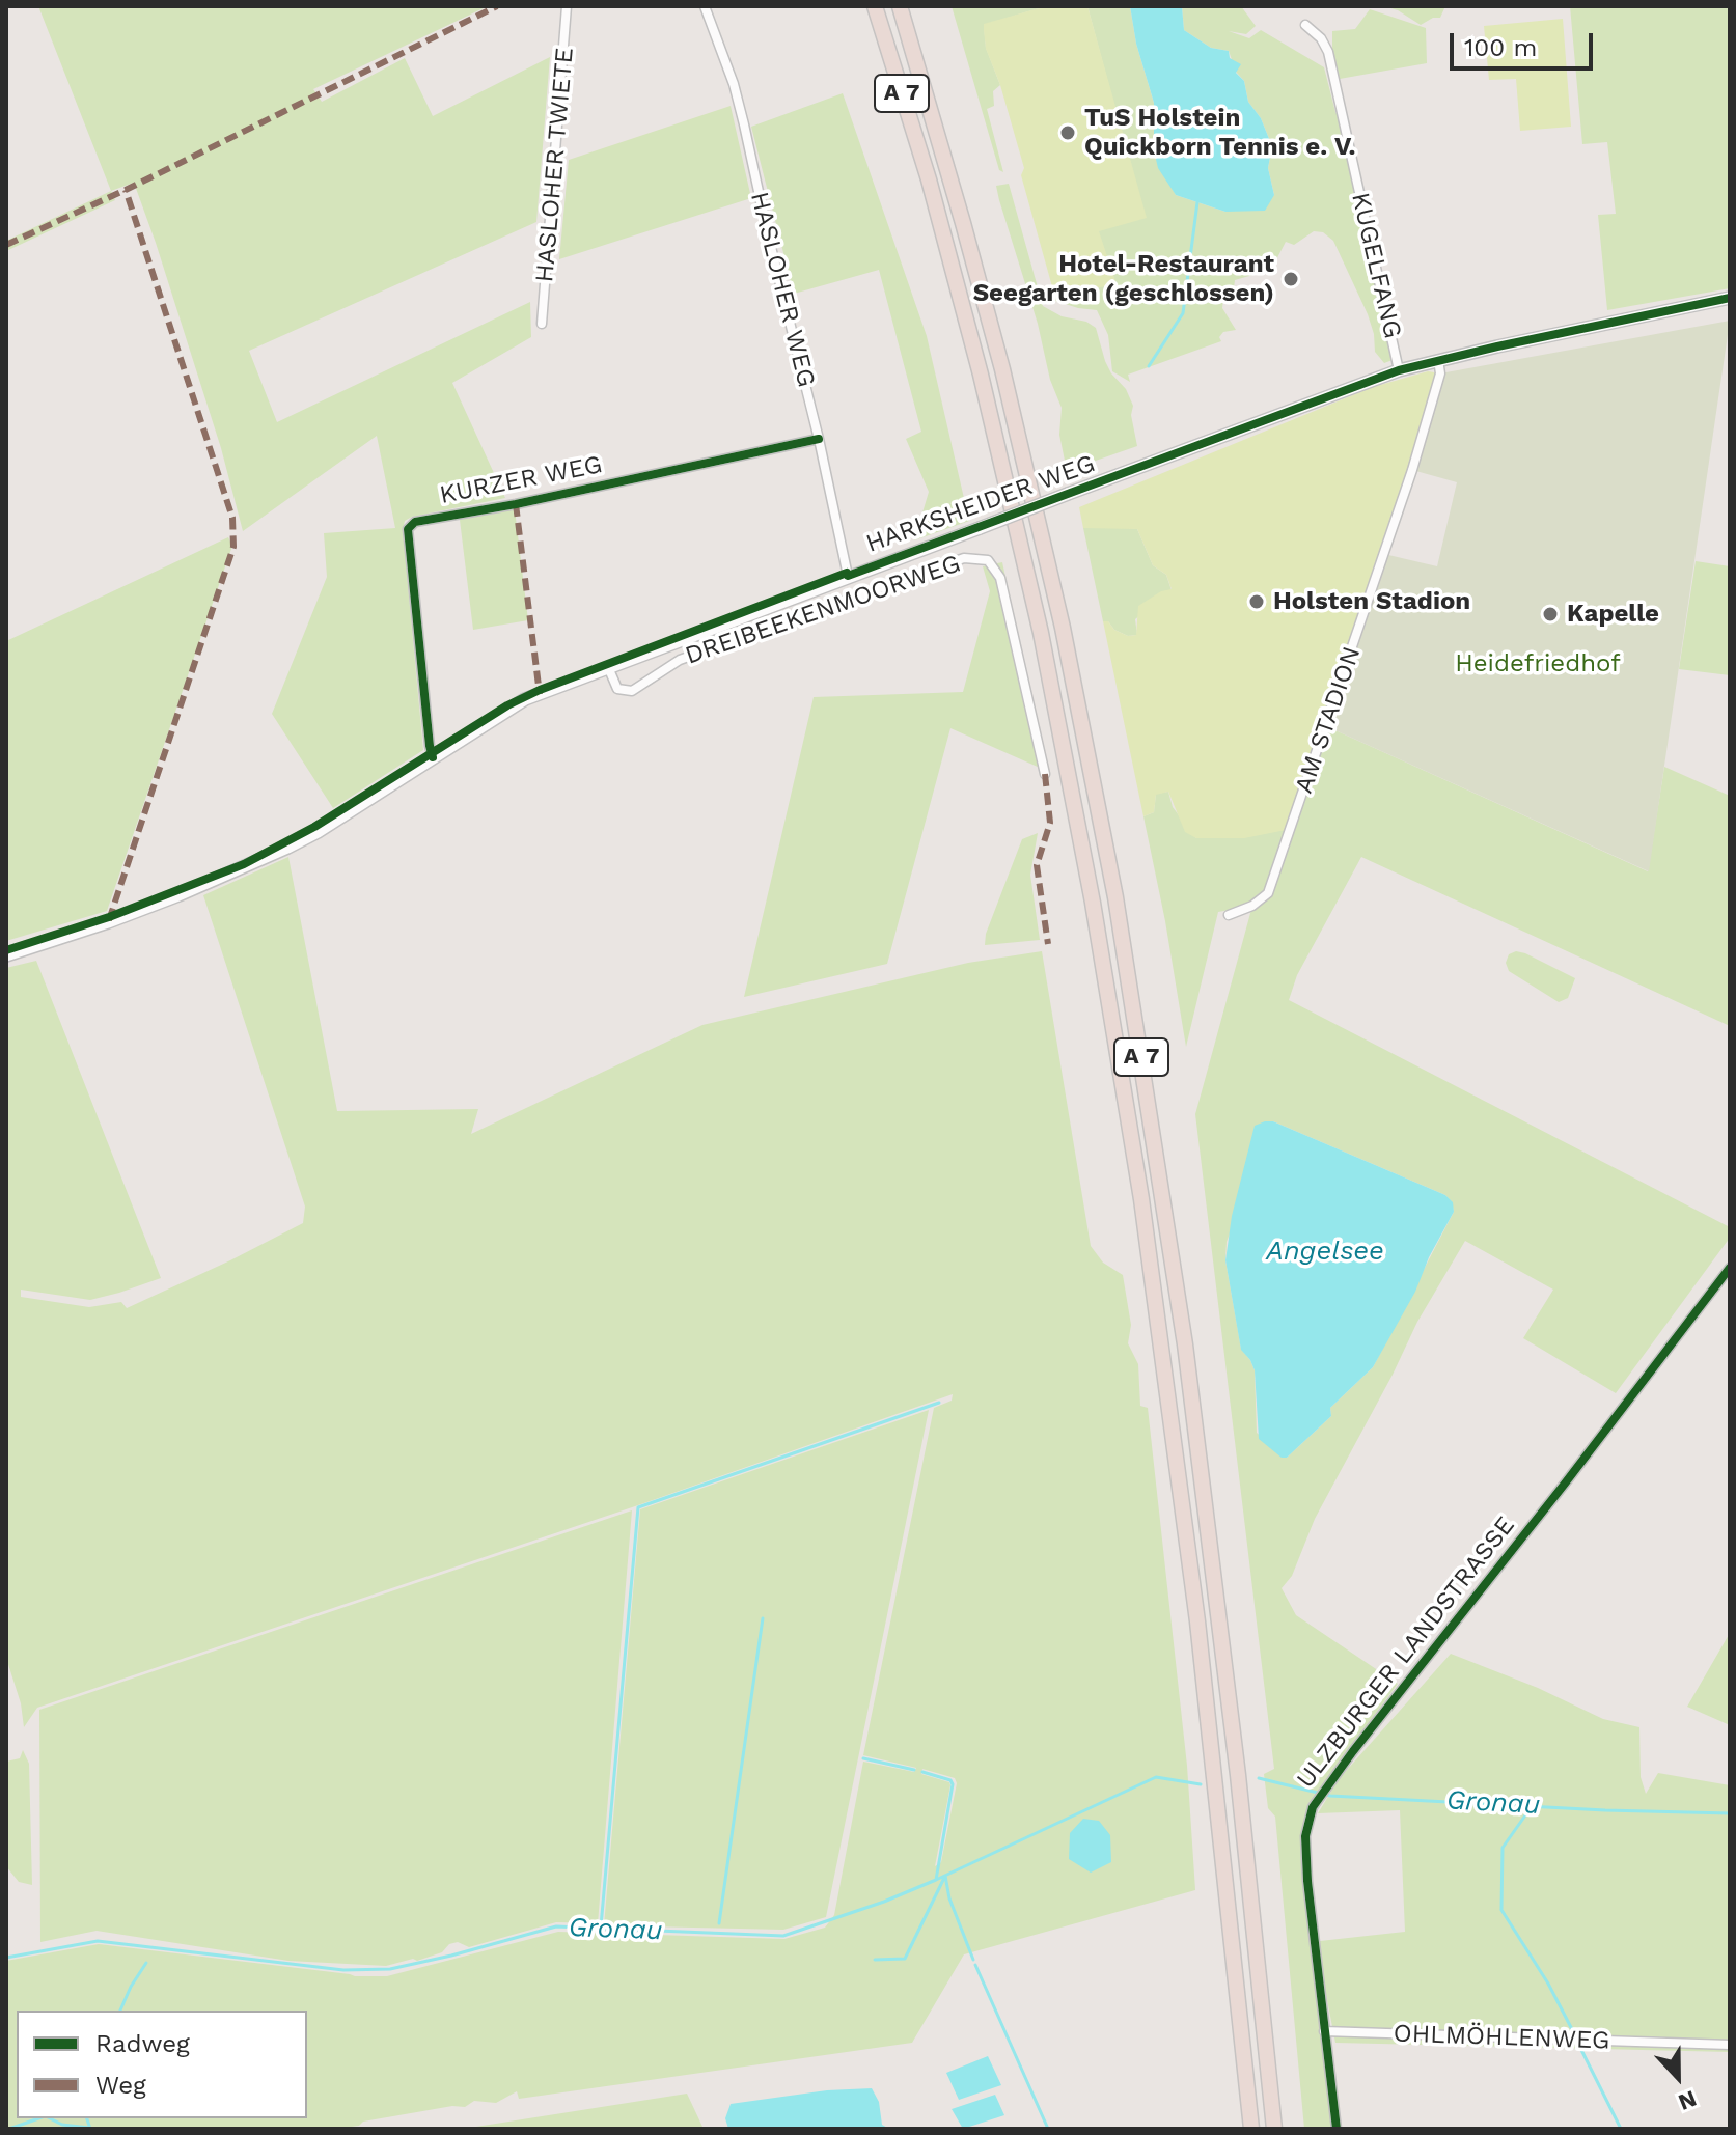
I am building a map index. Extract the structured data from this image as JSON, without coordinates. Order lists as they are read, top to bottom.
{
  "streets": {
    "highway": ["A 7"],
    "main road": ["HARKSHEIDER WEG"],
    "street": [
      "HASLOHER TWIETE",
      "KUGELFANG",
      "HASLOHER WEG",
      "KURZER WEG",
      "DREIBEEKENMOORWEG",
      "AM STADION",
      "ULZBURGER LANDSTRASSE",
      "OHLMÖHLENWEG"
    ]
  },
  "crossings": [
    ["KUGELFANG", "HARKSHEIDER WEG"],
    ["HASLOHER WEG", "KURZER WEG"],
    ["HASLOHER WEG", "HARKSHEIDER WEG"],
    ["KURZER WEG", "HARKSHEIDER WEG"],
    ["HARKSHEIDER WEG", "DREIBEEKENMOORWEG"],
    ["HARKSHEIDER WEG", "AM STADION"],
    ["ULZBURGER LANDSTRASSE", "OHLMÖHLENWEG"]
  ],
  "water": ["Angelsee", "Gronau"],
  "parks": ["Heidefriedhof"],
  "places": [
    "TuS Holstein Quickborn Tennis e. V.",
    "Hotel-Restaurant Seegarten (geschlossen)",
    "Holsten Stadion",
    "Kapelle"
  ],
  "legend": ["Radweg", "Weg"],
  "scale_bar": "100 m",
  "north": "bottom"
}
